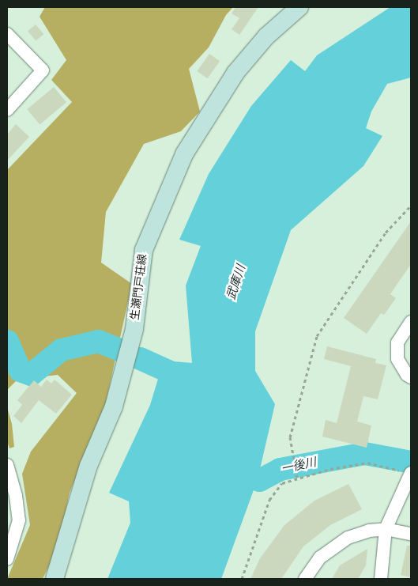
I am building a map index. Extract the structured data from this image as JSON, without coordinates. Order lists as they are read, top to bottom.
{
  "streets": {
    "main road": ["生瀬門戸荘線"]
  },
  "water": ["武庫川", "一後川"]
}
